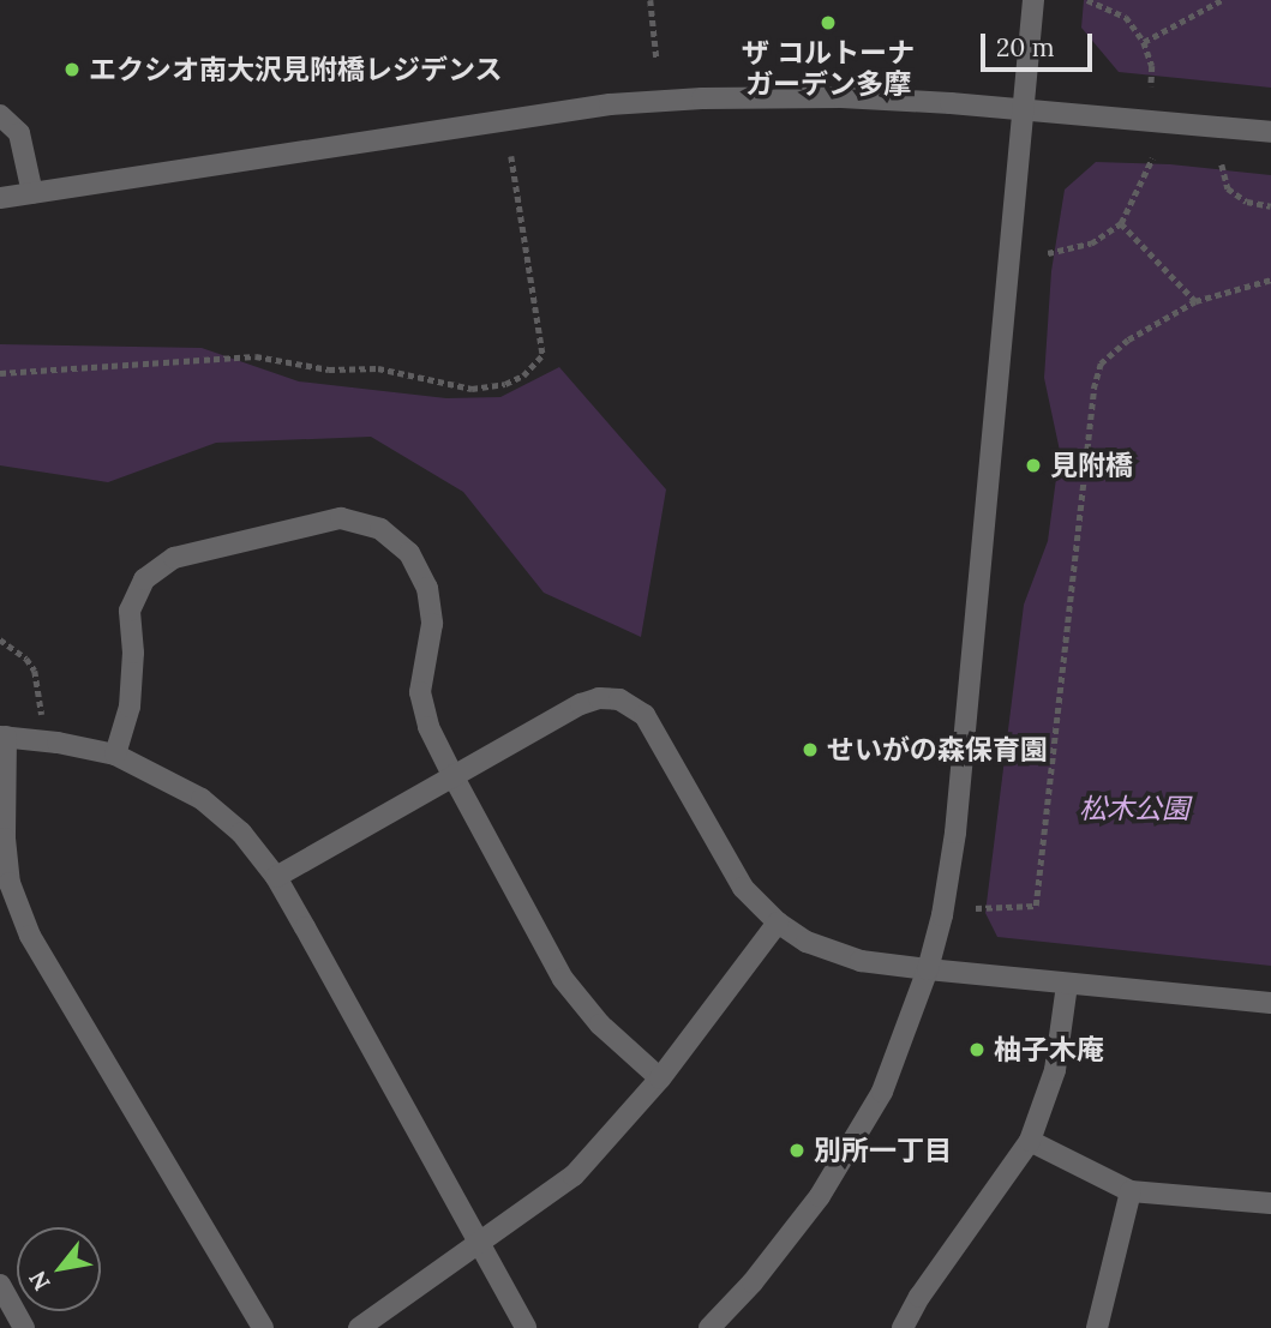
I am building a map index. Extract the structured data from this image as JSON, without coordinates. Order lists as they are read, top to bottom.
{
  "parks": ["松木公園"],
  "places": [
    "ザ コルトーナ ガーデン多摩",
    "エクシオ南大沢見附橋レジデンス",
    "見附橋",
    "せいがの森保育園",
    "柚子木庵",
    "別所一丁目"
  ],
  "scale_bar": "20 m",
  "north": "bottom left"
}
